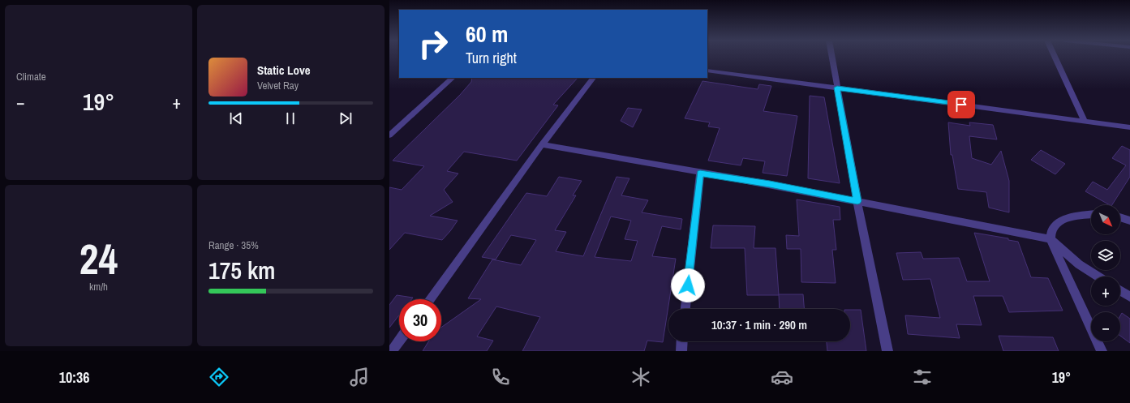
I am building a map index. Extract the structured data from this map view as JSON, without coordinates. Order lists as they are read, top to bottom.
{
  "north": "bottom right",
  "page": {
    "tile": [
      "Climate",
      ["24", "km/h"],
      ["Range · 35%", "175 km"]
    ],
    "turn": ["60 m", "Turn right"],
    "song": ["Static Love", "Velvet Ray"],
    "heat": ["−", "19°", "+"],
    "map_buttons": ["+", "−"],
    "limit": "30",
    "trip": "10:37 · 1 min · 290 m",
    "tabs": ["10:36", "19°"]
  }
}
